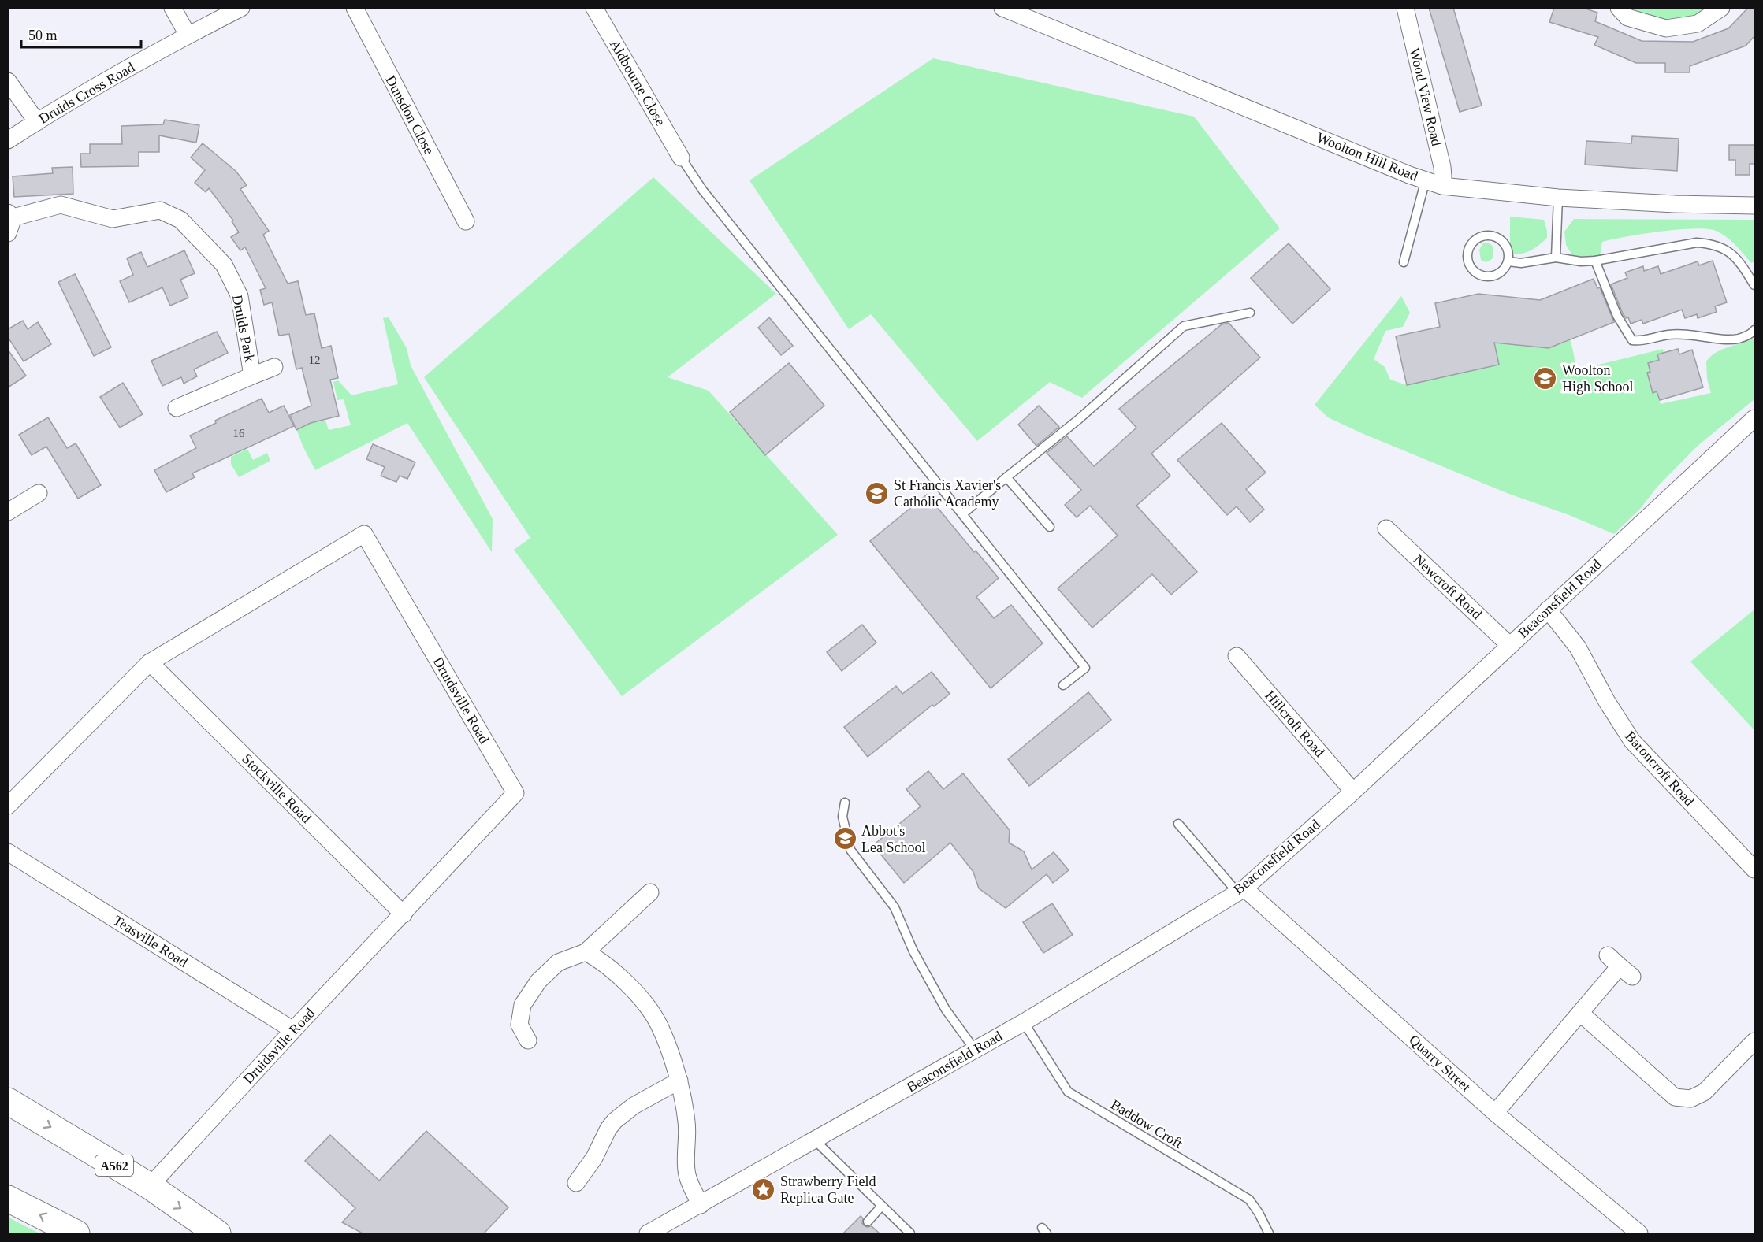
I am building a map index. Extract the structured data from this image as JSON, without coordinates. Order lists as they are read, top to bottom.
{
  "streets": {
    "highway": ["A562"],
    "street": [
      "Aldbourne Close",
      "Druids Cross Road",
      "Wood View Road",
      "Dunsdon Close",
      "Woolton Hill Road",
      "Druids Park",
      "Newcroft Road",
      "Beaconsfield Road",
      "Druidsville Road",
      "Hillcroft Road",
      "Baroncroft Road",
      "Stockville Road",
      "Teasville Road",
      "Quarry Street"
    ],
    "lane": ["Baddow Croft"]
  },
  "crossings": [
    ["Wood View Road", "Woolton Hill Road"],
    ["Newcroft Road", "Beaconsfield Road"],
    ["Beaconsfield Road", "Hillcroft Road"],
    ["Beaconsfield Road", "Baroncroft Road"],
    ["Beaconsfield Road", "Quarry Street"],
    ["Beaconsfield Road", "Baddow Croft"],
    ["Druidsville Road", "Stockville Road"],
    ["Druidsville Road", "Teasville Road"],
    ["Druidsville Road", "A562"]
  ],
  "places": {
    "school or university": ["Woolton High School", "St Francis Xavier's Catholic Academy", "Abbot's Lea School"],
    "place": ["Strawberry Field Replica Gate"]
  },
  "house_numbers": ["12", "16"],
  "scale_bar": "50 m"
}
